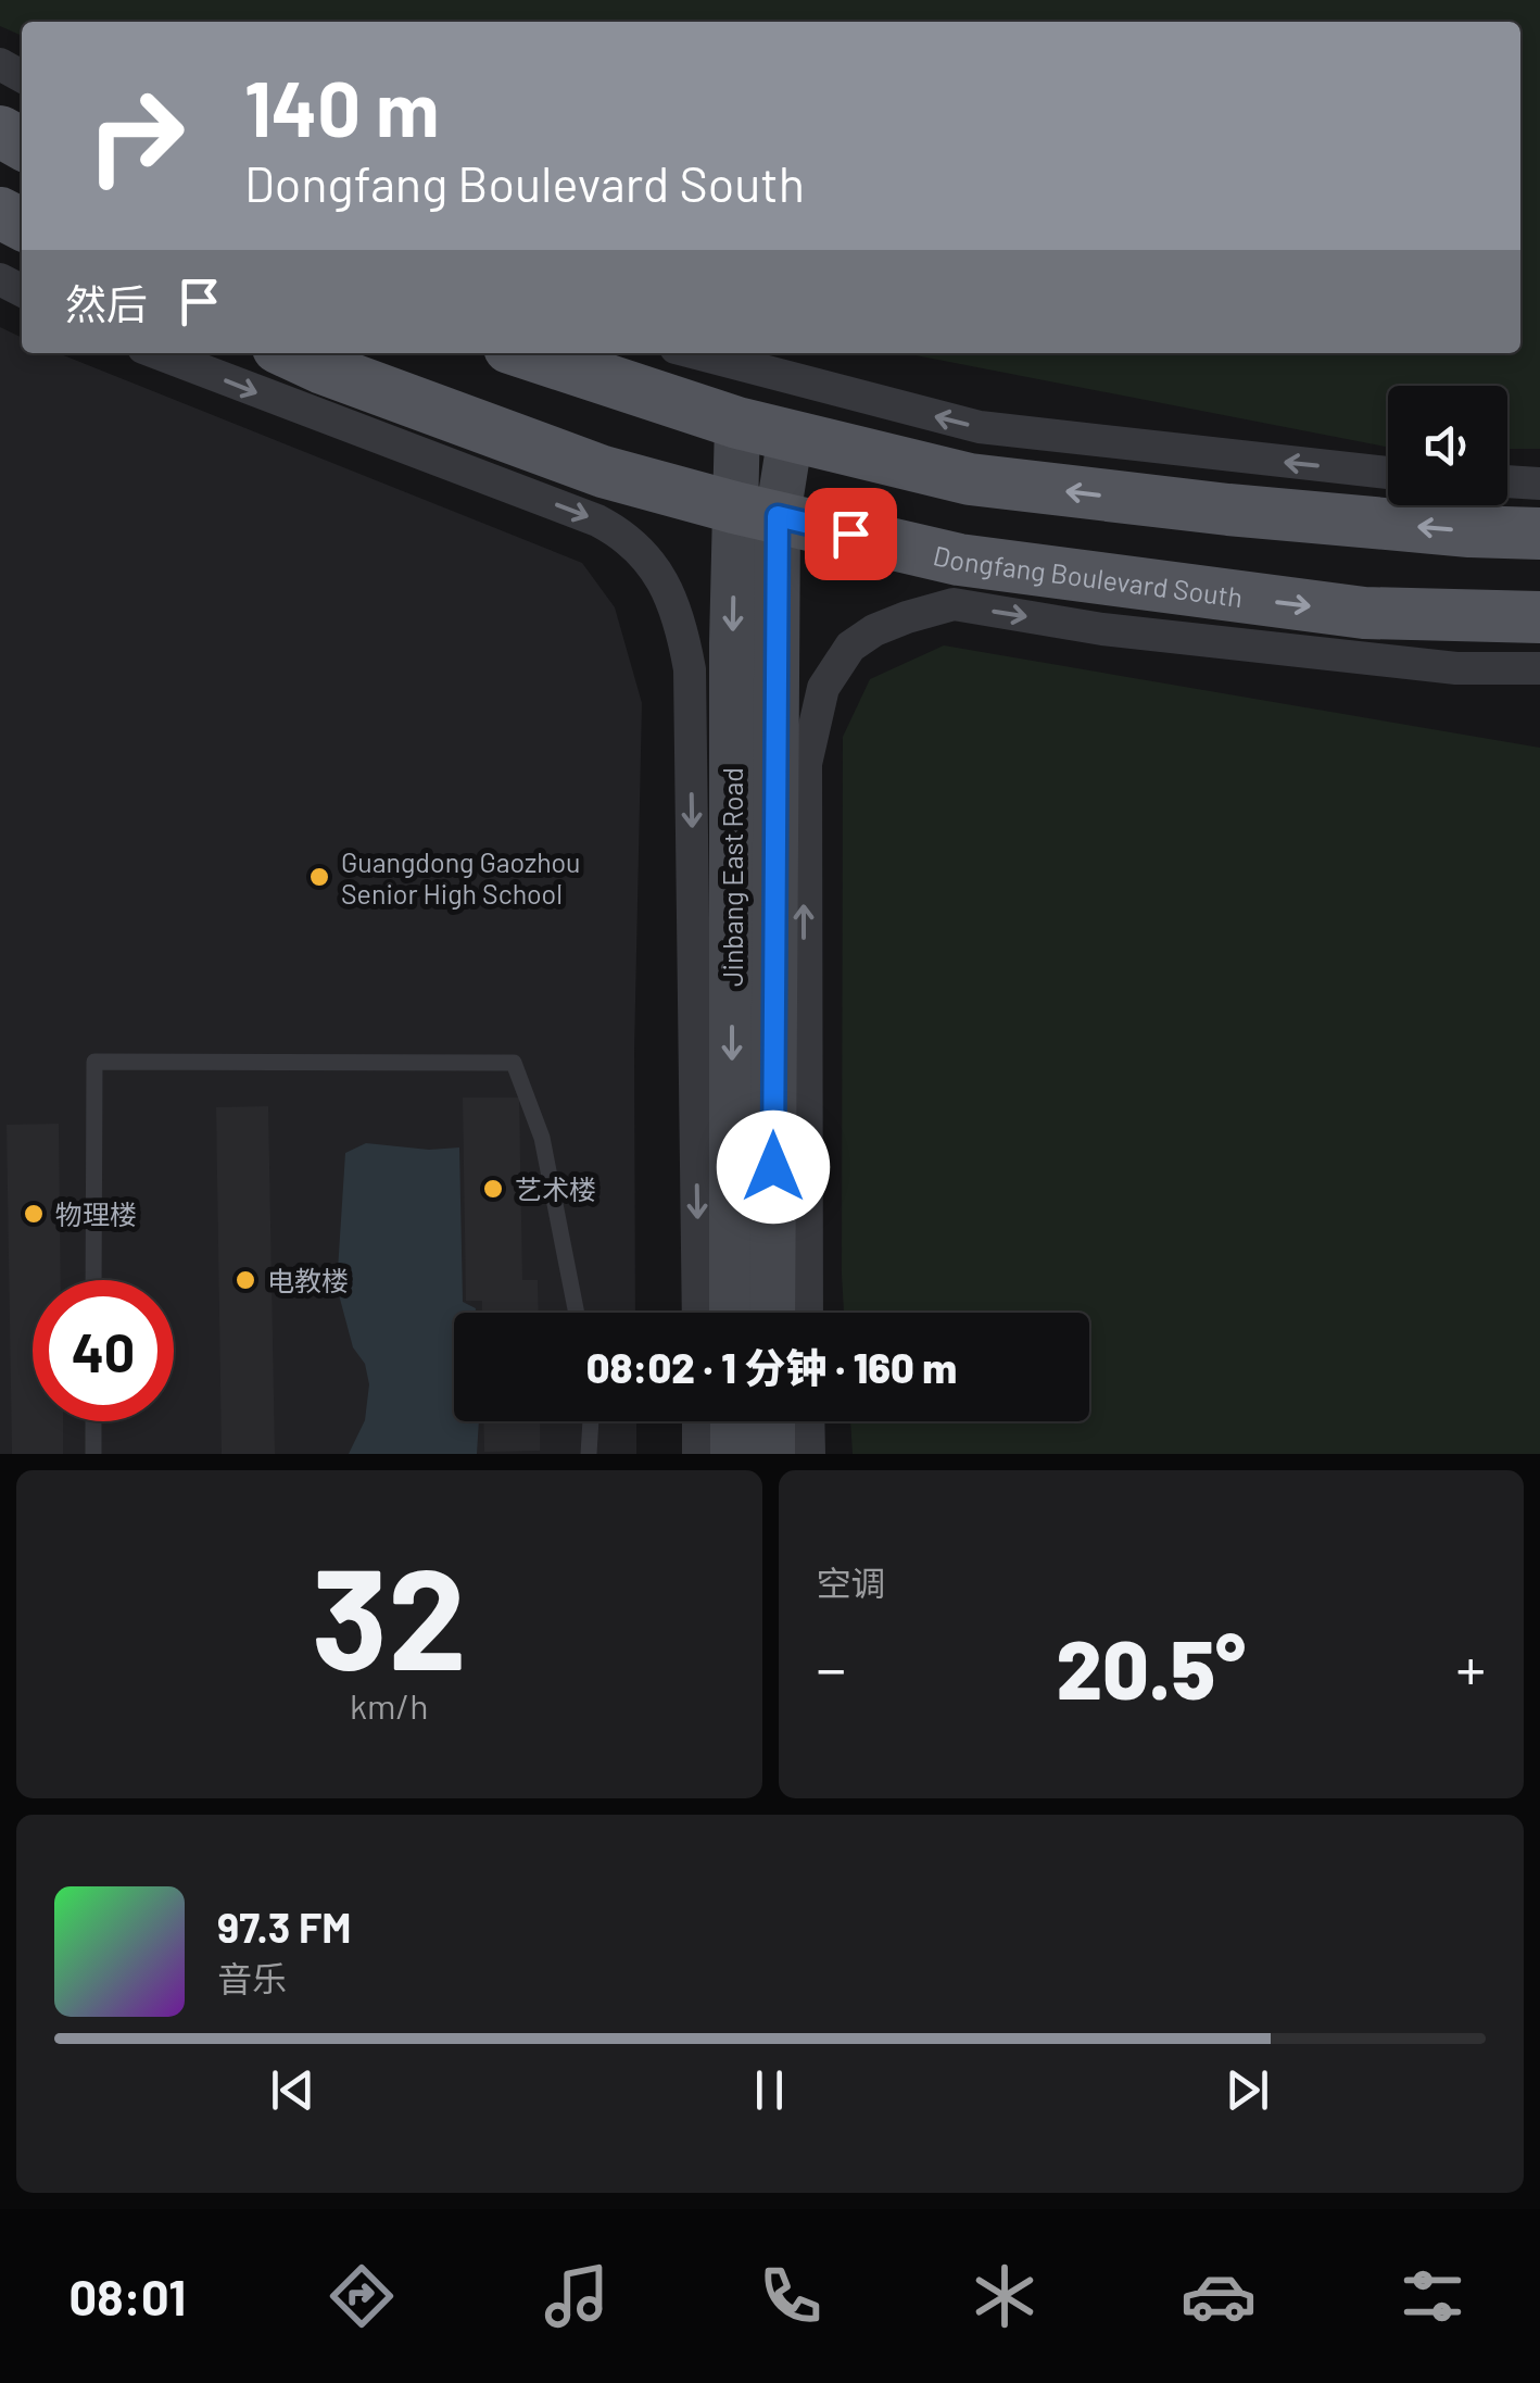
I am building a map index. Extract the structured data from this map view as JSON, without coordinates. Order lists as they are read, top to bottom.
{
  "streets": {
    "main road": ["Dongfang Boulevard South"],
    "street": ["Jinbang East Road"]
  },
  "crossings": [
    ["Dongfang Boulevard South", "Jinbang East Road"]
  ],
  "places": [
    "Guangdong Gaozhou Senior High School",
    "艺术楼",
    "物理楼",
    "电教楼"
  ],
  "page": {
    "turn": ["140 m", "Dongfang Boulevard South"],
    "then": "然后",
    "limit": "40",
    "trip": "08:02 · 1 分钟 · 160 m",
    "tile": [
      ["32", "km/h"],
      "空调"
    ],
    "heat": ["−", "20.5°", "+"],
    "song": ["97.3 FM", "音乐"],
    "tabs": "08:01"
  }
}
